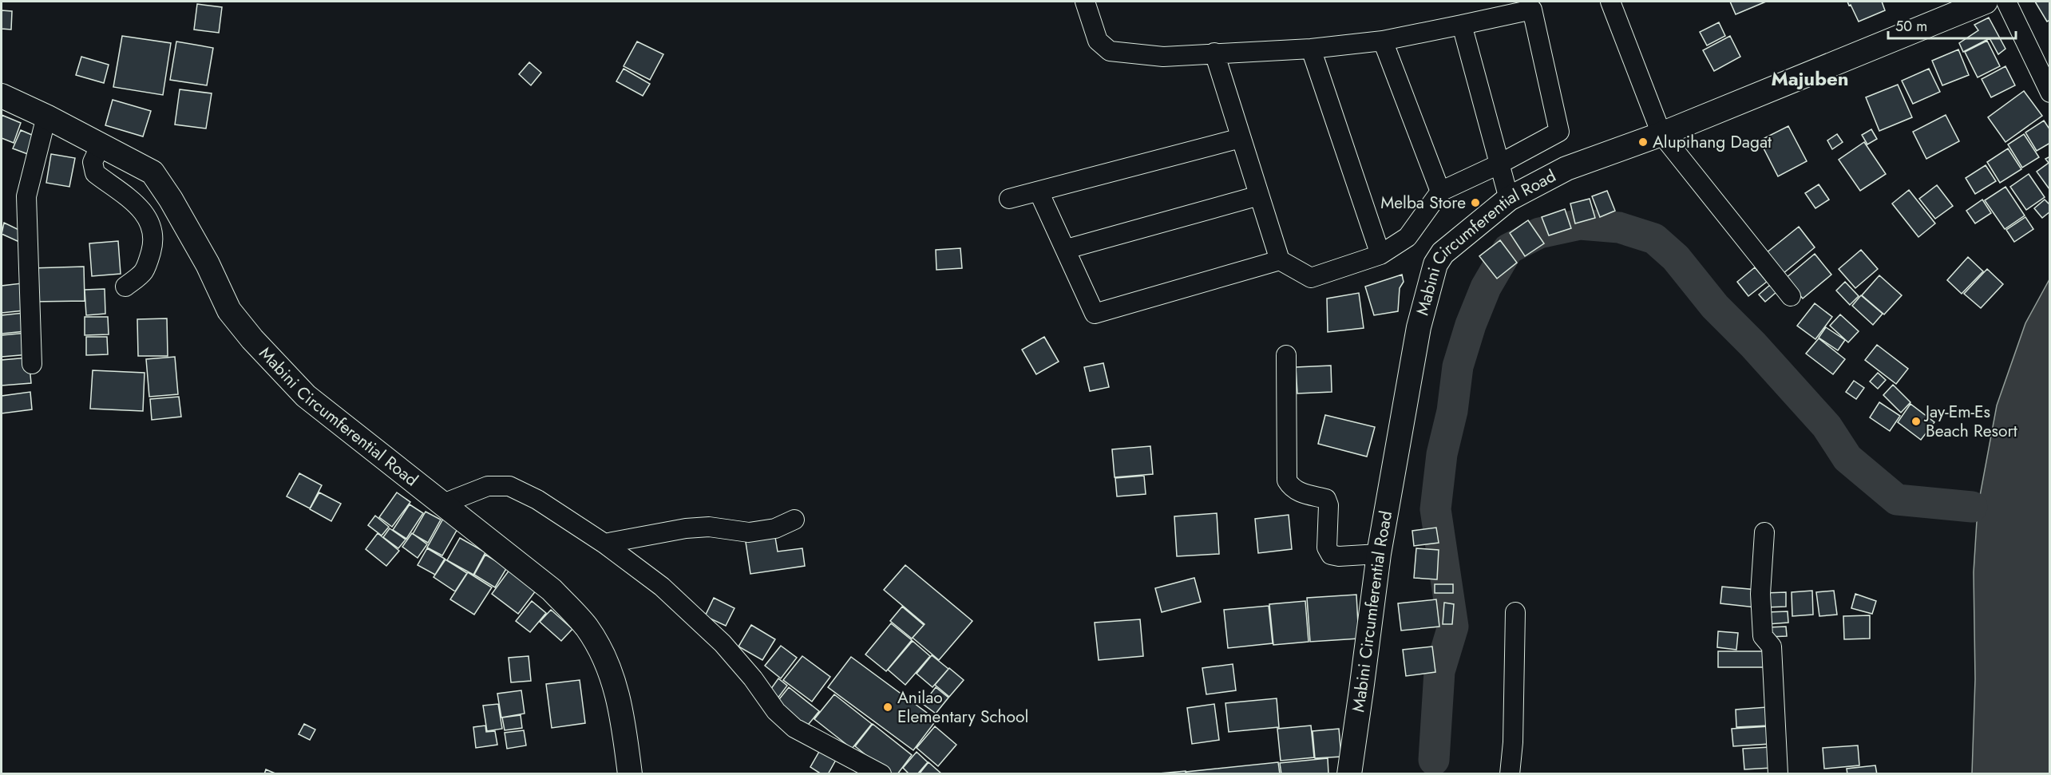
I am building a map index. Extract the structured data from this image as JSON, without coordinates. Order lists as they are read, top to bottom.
{
  "streets": {
    "main road": ["Mabini Circumferential Road"]
  },
  "districts": ["Majuben"],
  "places": [
    "Alupihang Dagat",
    "Melba Store",
    "Jay-Em-Es Beach Resort",
    "Anilao Elementary School"
  ],
  "scale_bar": "50 m"
}
